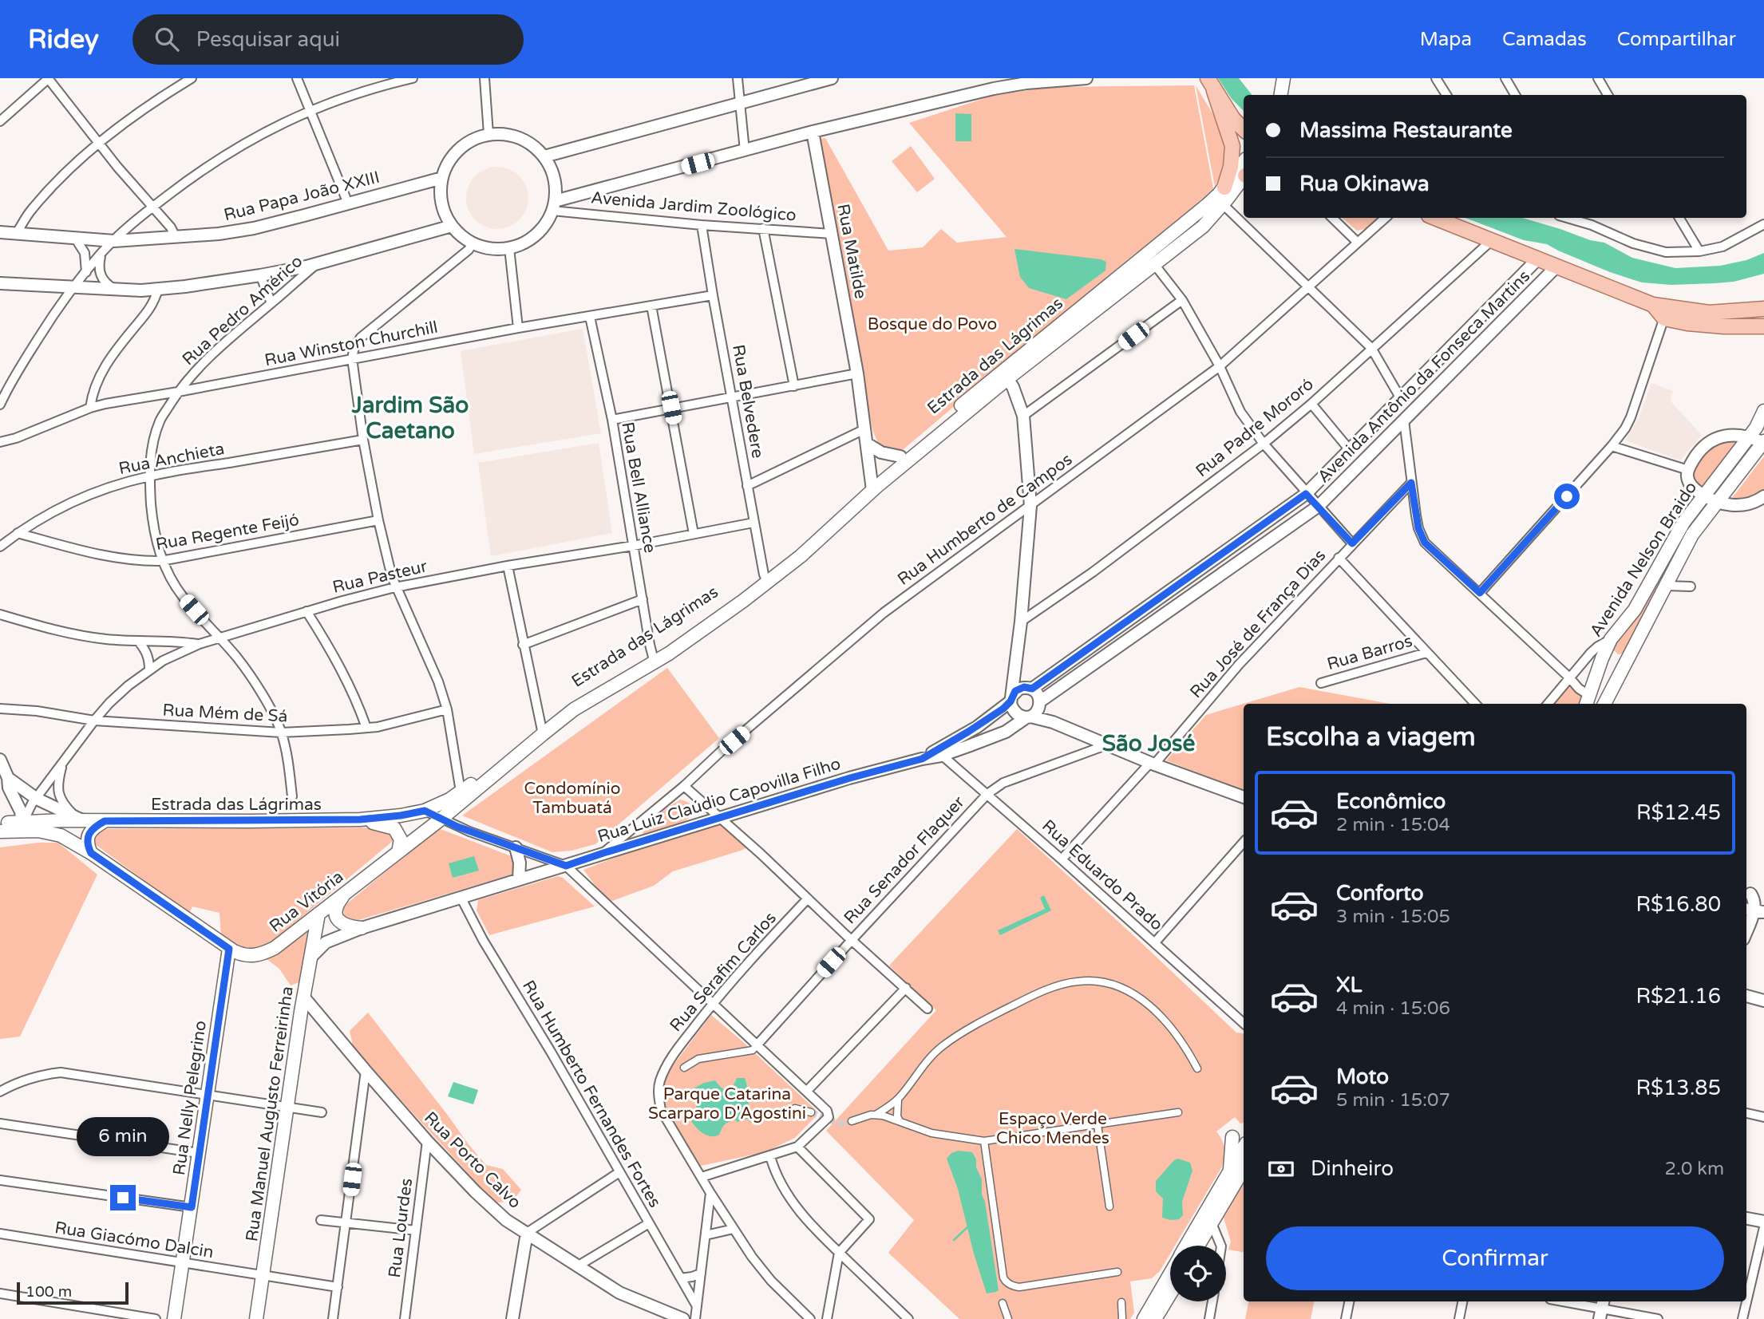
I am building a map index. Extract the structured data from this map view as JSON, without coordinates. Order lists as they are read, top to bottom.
{
  "streets": {
    "main road": [
      "Estrada das Lágrimas",
      "Avenida Nelson Braido",
      "Rua Vitória",
      "Rua Nelly Pelegrino",
      "Rua Manuel Augusto Ferreirinha"
    ],
    "street": [
      "Rua Papa João XXIII",
      "Avenida Jardim Zoológico",
      "Rua Matilde",
      "Rua Pedro Américo",
      "Rua Winston Churchill",
      "Avenida Antônio da Fonseca Martins",
      "Rua Belvedere",
      "Rua Padre Mororó",
      "Rua Anchieta",
      "Rua Bell Alliance",
      "Rua Humberto de Campos",
      "Rua Regente Feijó",
      "Rua Pasteur",
      "Rua José de França Dias",
      "Rua Barros",
      "Rua Mém de Sá",
      "Rua Luiz Claúdio Capovilla Filho",
      "Rua Senador Flaquer",
      "Rua Eduardo Prado",
      "Rua Serafim Carlos",
      "Rua Humberto Fernandes Fortes",
      "Rua Porto Calvo",
      "Rua Lourdes",
      "Rua Giacómo Dalcin"
    ]
  },
  "crossings": [
    ["Rua Papa João XXIII", "Avenida Jardim Zoológico"],
    ["Avenida Jardim Zoológico", "Rua Matilde"],
    ["Avenida Jardim Zoológico", "Rua Belvedere"],
    ["Rua Matilde", "Estrada das Lágrimas"],
    ["Rua Pedro Américo", "Rua Winston Churchill"],
    ["Rua Pedro Américo", "Rua Anchieta"],
    ["Rua Pedro Américo", "Rua Regente Feijó"],
    ["Rua Pedro Américo", "Rua Pasteur"],
    ["Rua Pedro Américo", "Rua Mém de Sá"],
    ["Rua Winston Churchill", "Rua Belvedere"],
    ["Rua Winston Churchill", "Rua Bell Alliance"],
    ["Estrada das Lágrimas", "Rua Belvedere"],
    ["Estrada das Lágrimas", "Rua Bell Alliance"],
    ["Estrada das Lágrimas", "Rua Pasteur"],
    ["Estrada das Lágrimas", "Rua Vitória"],
    ["Avenida Antônio da Fonseca Martins", "Rua Luiz Claúdio Capovilla Filho"],
    ["Rua Belvedere", "Rua Pasteur"],
    ["Rua Anchieta", "Rua Regente Feijó"],
    ["Rua Bell Alliance", "Rua Pasteur"],
    ["Rua Humberto de Campos", "Rua Luiz Claúdio Capovilla Filho"],
    ["Rua Pasteur", "Rua Mém de Sá"],
    ["Rua Pasteur", "Rua Vitória"],
    ["Rua José de França Dias", "Rua Eduardo Prado"],
    ["Rua Luiz Claúdio Capovilla Filho", "Rua Eduardo Prado"],
    ["Rua Luiz Claúdio Capovilla Filho", "Rua Humberto Fernandes Fortes"],
    ["Rua Luiz Claúdio Capovilla Filho", "Rua Manuel Augusto Ferreirinha"],
    ["Rua Senador Flaquer", "Rua Eduardo Prado"],
    ["Rua Vitória", "Rua Nelly Pelegrino"],
    ["Rua Vitória", "Rua Manuel Augusto Ferreirinha"],
    ["Rua Nelly Pelegrino", "Rua Giacómo Dalcin"],
    ["Rua Manuel Augusto Ferreirinha", "Rua Porto Calvo"],
    ["Rua Manuel Augusto Ferreirinha", "Rua Giacómo Dalcin"],
    ["Rua Porto Calvo", "Rua Lourdes"]
  ],
  "districts": ["Jardim São Caetano", "São José"],
  "parks": [
    "Bosque do Povo",
    "Condomínio Tambuatá",
    "Parque Catarina Scarparo D'Agostini",
    "Espaço Verde Chico Mendes"
  ],
  "scale_bar": "100 m",
  "page": {
    "header": "Ridey",
    "search": "Pesquisar aqui",
    "nav": ["Mapa", "Camadas", "Compartilhar"],
    "banner": ["Massima Restaurante", "Rua Okinawa"],
    "heading": "Escolha a viagem",
    "list": [
      {
        "name": "Econômico",
        "note": "2 min · 15:04",
        "value": "R$12.45"
      },
      {
        "name": "Conforto",
        "note": "3 min · 15:05",
        "value": "R$16.80"
      },
      {
        "name": "XL",
        "note": "4 min · 15:06",
        "value": "R$21.16"
      },
      {
        "name": "Moto",
        "note": "5 min · 15:07",
        "value": "R$13.85"
      }
    ],
    "bubble": "6 min",
    "pay": ["Dinheiro", "2.0 km"],
    "buttons": "Confirmar",
    "scale": "100 m"
  }
}
